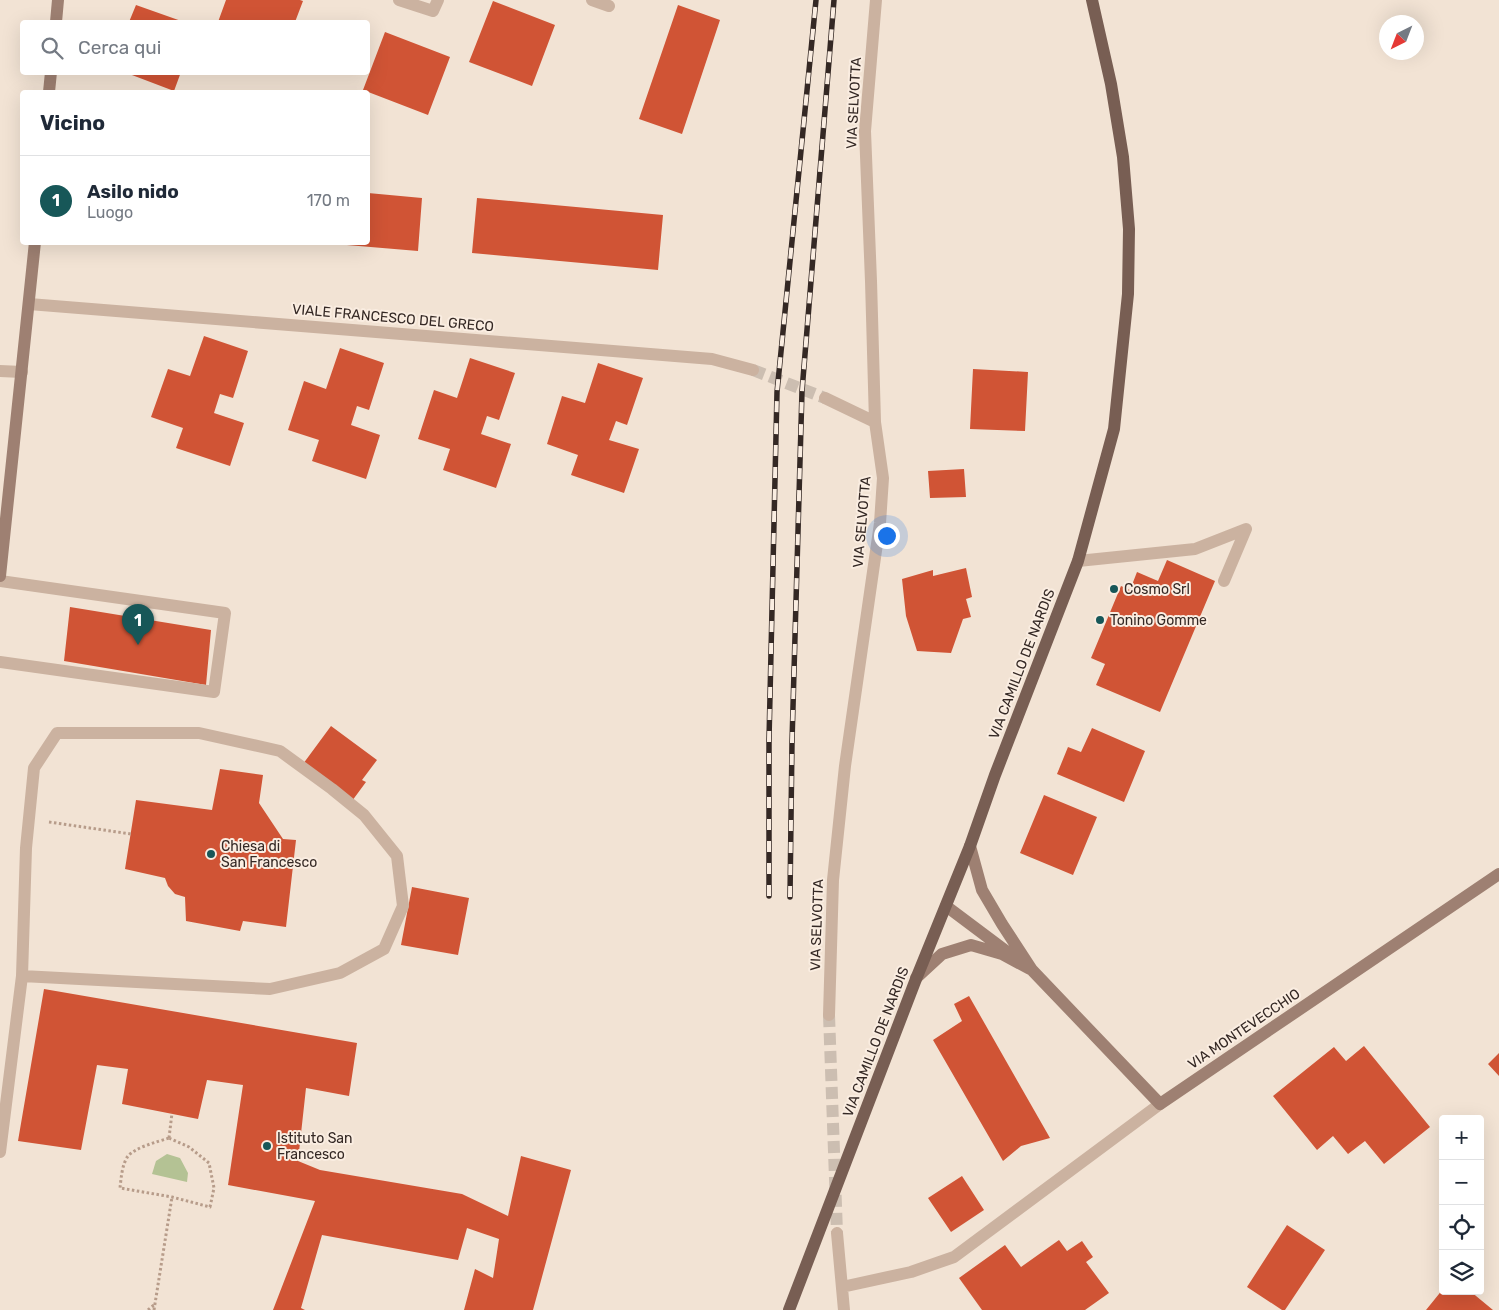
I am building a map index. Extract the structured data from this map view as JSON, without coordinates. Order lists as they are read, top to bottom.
{
  "streets": {
    "main road": ["VIA CAMILLO DE NARDIS"],
    "street": ["VIA SELVOTTA", "VIALE FRANCESCO DEL GRECO", "VIA MONTEVECCHIO"]
  },
  "places": [
    "Cosmo Srl",
    "Tonino Gomme",
    "Chiesa di San Francesco",
    "Istituto San Francesco"
  ],
  "north": "bottom left",
  "page": {
    "search": "Cerca qui",
    "heading": "Vicino",
    "list": [
      {
        "mark": "1",
        "name": "Asilo nido",
        "note": "Luogo",
        "value": "170 m"
      }
    ],
    "pins": "1",
    "map_buttons": ["+", "−"]
  }
}
